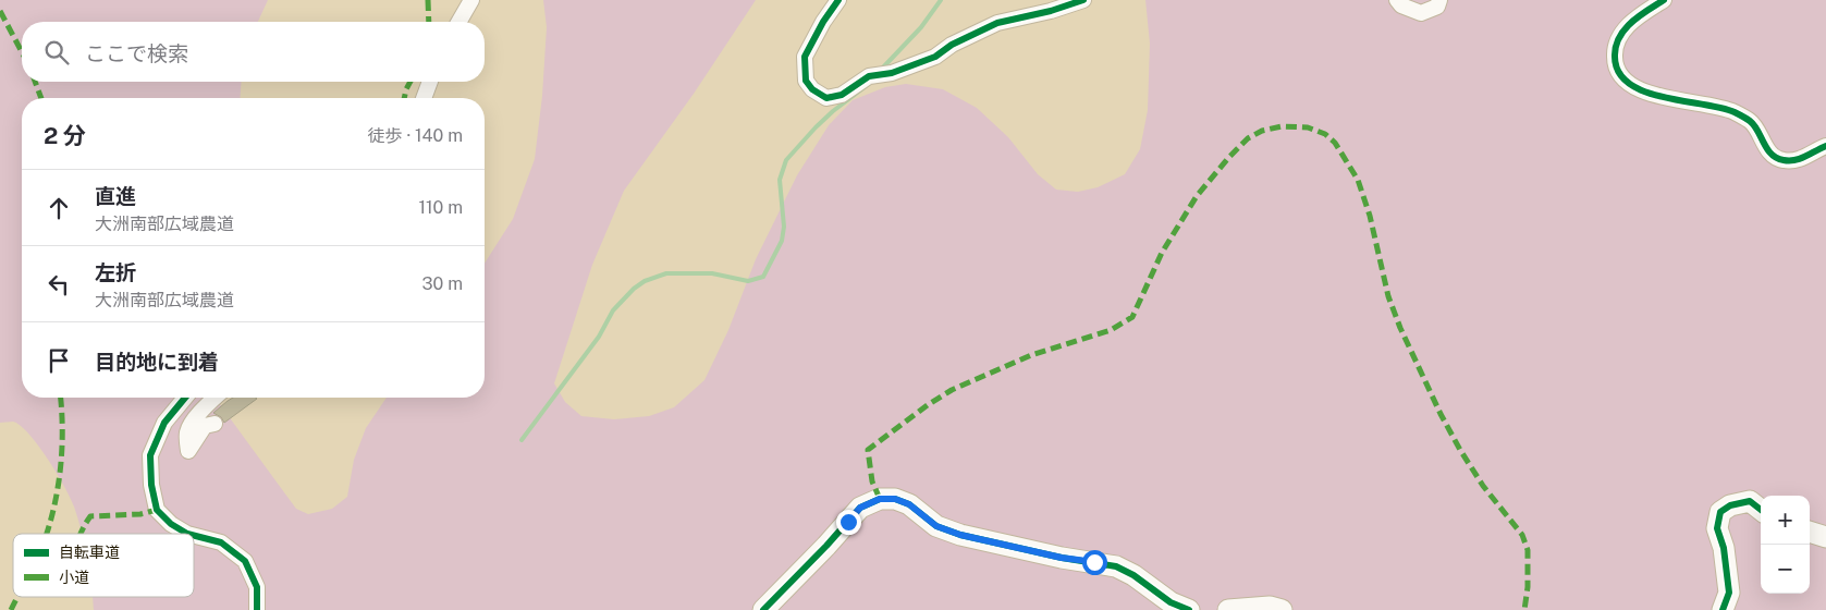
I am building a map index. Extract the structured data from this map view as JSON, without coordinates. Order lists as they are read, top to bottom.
{
  "legend": ["自転車道", "小道"],
  "page": {
    "search": "ここで検索",
    "heading": ["2 分", "徒歩 · 140 m"],
    "list": [
      ["直進", "大洲南部広域農道", "110 m"],
      ["左折", "大洲南部広域農道", "30 m"],
      "目的地に到着"
    ],
    "map_buttons": ["+", "−"]
  }
}
